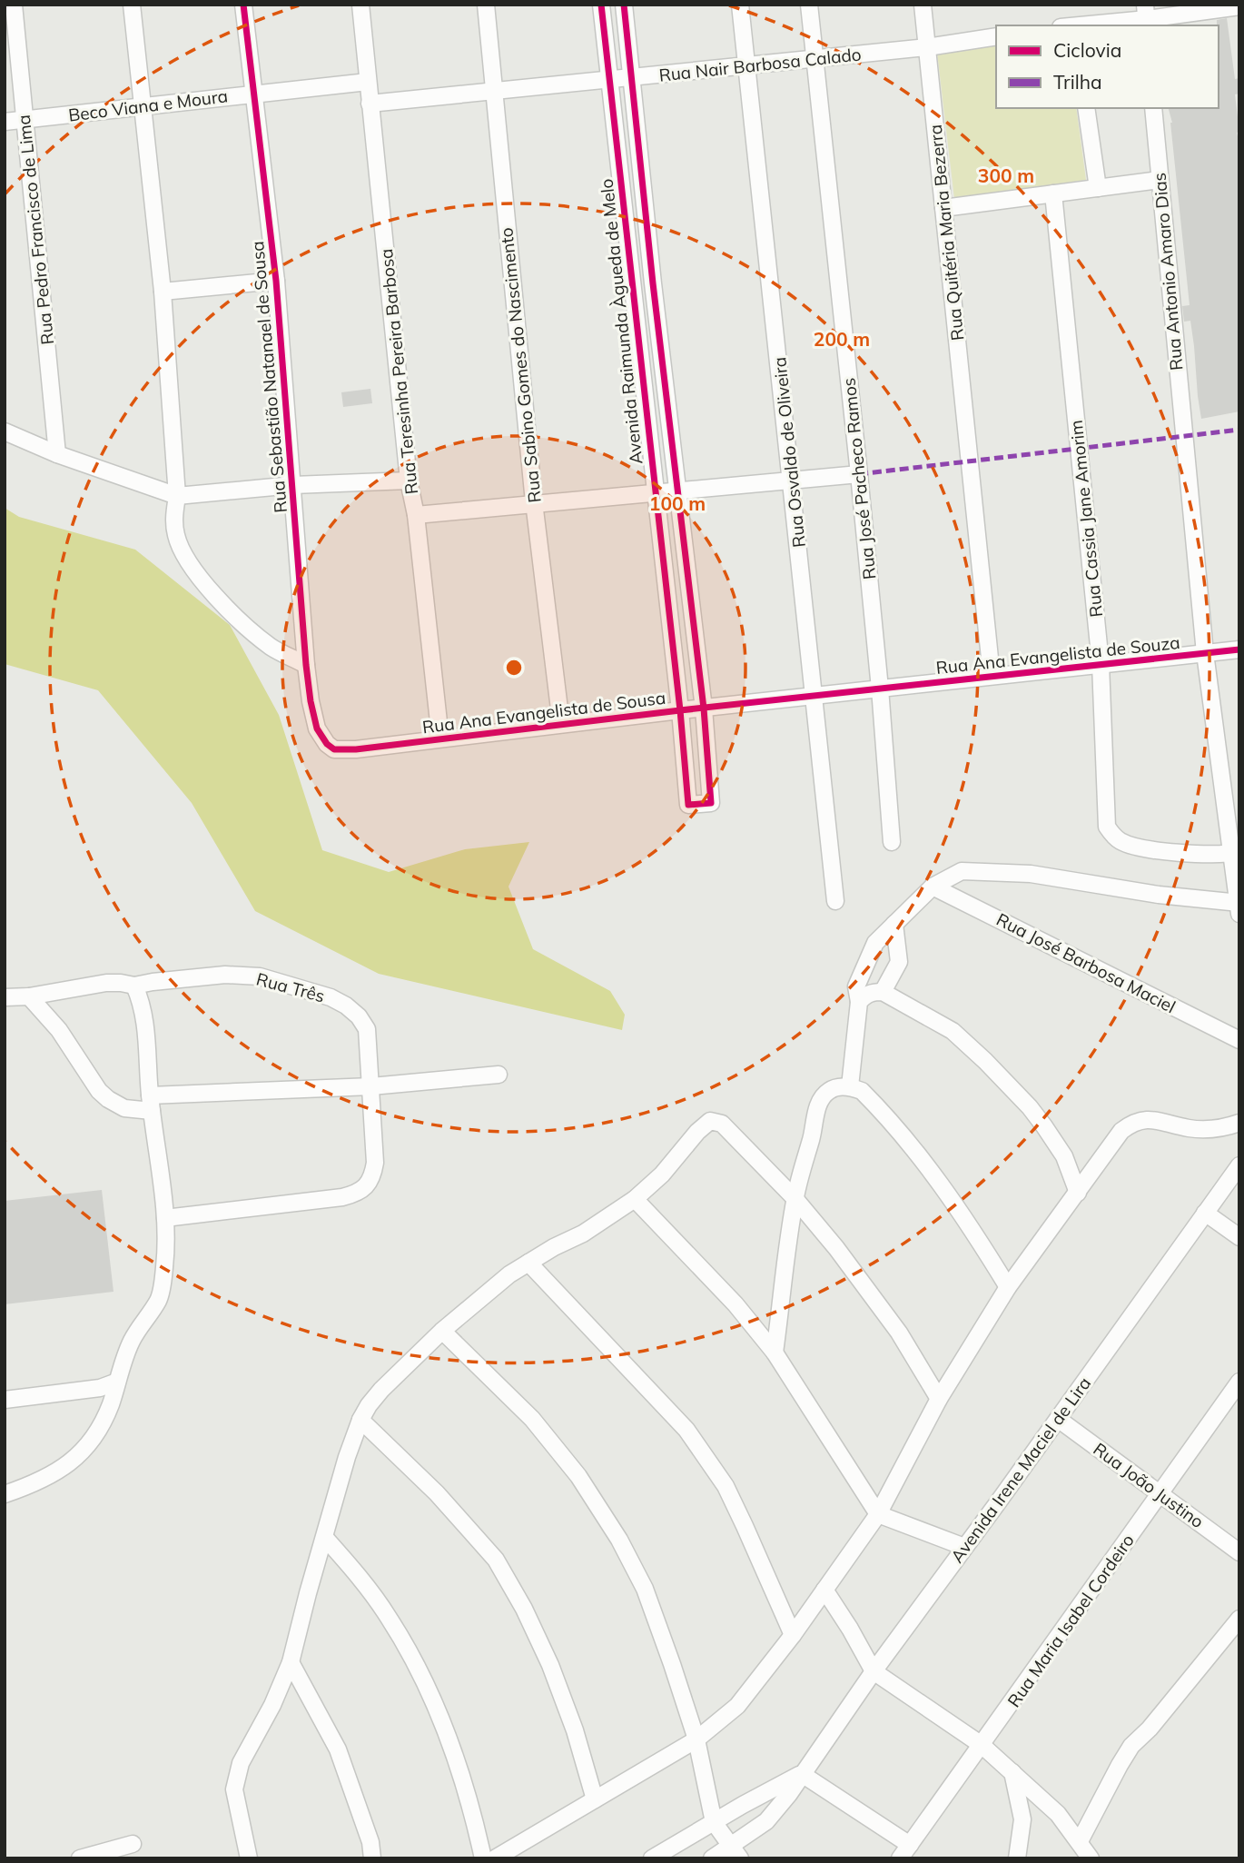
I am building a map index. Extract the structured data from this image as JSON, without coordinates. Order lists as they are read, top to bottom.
{
  "streets": {
    "street": [
      "Rua Nair Barbosa Calado",
      "Beco Viana e Moura",
      "Rua Pedro Francisco de Lima",
      "Rua Quitéria Maria Bezerra",
      "Rua Antonio Amaro Dias",
      "Avenida Raimunda Àgueda de Melo",
      "Rua Sabino Gomes do Nascimento",
      "Rua Teresinha Pereira Barbosa",
      "Rua Sebastião Natanael de Sousa",
      "Rua Osvaldo de Oliveira",
      "Rua José Pacheco Ramos",
      "Rua Cassia Jane Amorim",
      "Rua Ana Evangelista de Souza",
      "Rua Ana Evangelista de Sousa",
      "Rua José Barbosa Maciel",
      "Rua Três",
      "Avenida Irene Maciel de Lira",
      "Rua João Justino",
      "Rua Maria Isabel Cordeiro"
    ]
  },
  "crossings": [
    ["Rua Nair Barbosa Calado", "Rua Quitéria Maria Bezerra"],
    ["Rua Nair Barbosa Calado", "Avenida Raimunda Àgueda de Melo"],
    ["Rua Nair Barbosa Calado", "Rua Sabino Gomes do Nascimento"],
    ["Rua Nair Barbosa Calado", "Rua Teresinha Pereira Barbosa"],
    ["Rua Nair Barbosa Calado", "Rua Osvaldo de Oliveira"],
    ["Rua Nair Barbosa Calado", "Rua José Pacheco Ramos"],
    ["Beco Viana e Moura", "Rua Pedro Francisco de Lima"],
    ["Beco Viana e Moura", "Rua Teresinha Pereira Barbosa"],
    ["Beco Viana e Moura", "Rua Sebastião Natanael de Sousa"],
    ["Rua Quitéria Maria Bezerra", "Rua Ana Evangelista de Souza"],
    ["Rua Antonio Amaro Dias", "Rua Cassia Jane Amorim"],
    ["Rua Antonio Amaro Dias", "Rua Ana Evangelista de Souza"],
    ["Avenida Raimunda Àgueda de Melo", "Rua Ana Evangelista de Sousa"],
    ["Rua Sabino Gomes do Nascimento", "Rua Ana Evangelista de Sousa"],
    ["Rua Teresinha Pereira Barbosa", "Rua Ana Evangelista de Sousa"],
    ["Rua Sebastião Natanael de Sousa", "Rua Ana Evangelista de Sousa"],
    ["Rua Osvaldo de Oliveira", "Rua Ana Evangelista de Sousa"],
    ["Rua José Pacheco Ramos", "Rua Ana Evangelista de Souza"],
    ["Rua José Pacheco Ramos", "Rua Ana Evangelista de Sousa"],
    ["Rua Cassia Jane Amorim", "Rua Ana Evangelista de Souza"],
    ["Rua Ana Evangelista de Souza", "Rua Ana Evangelista de Sousa"],
    ["Avenida Irene Maciel de Lira", "Rua João Justino"],
    ["Rua João Justino", "Rua Maria Isabel Cordeiro"]
  ],
  "legend": ["Ciclovia", "Trilha"],
  "rings": ["300 m", "200 m", "100 m"]
}
